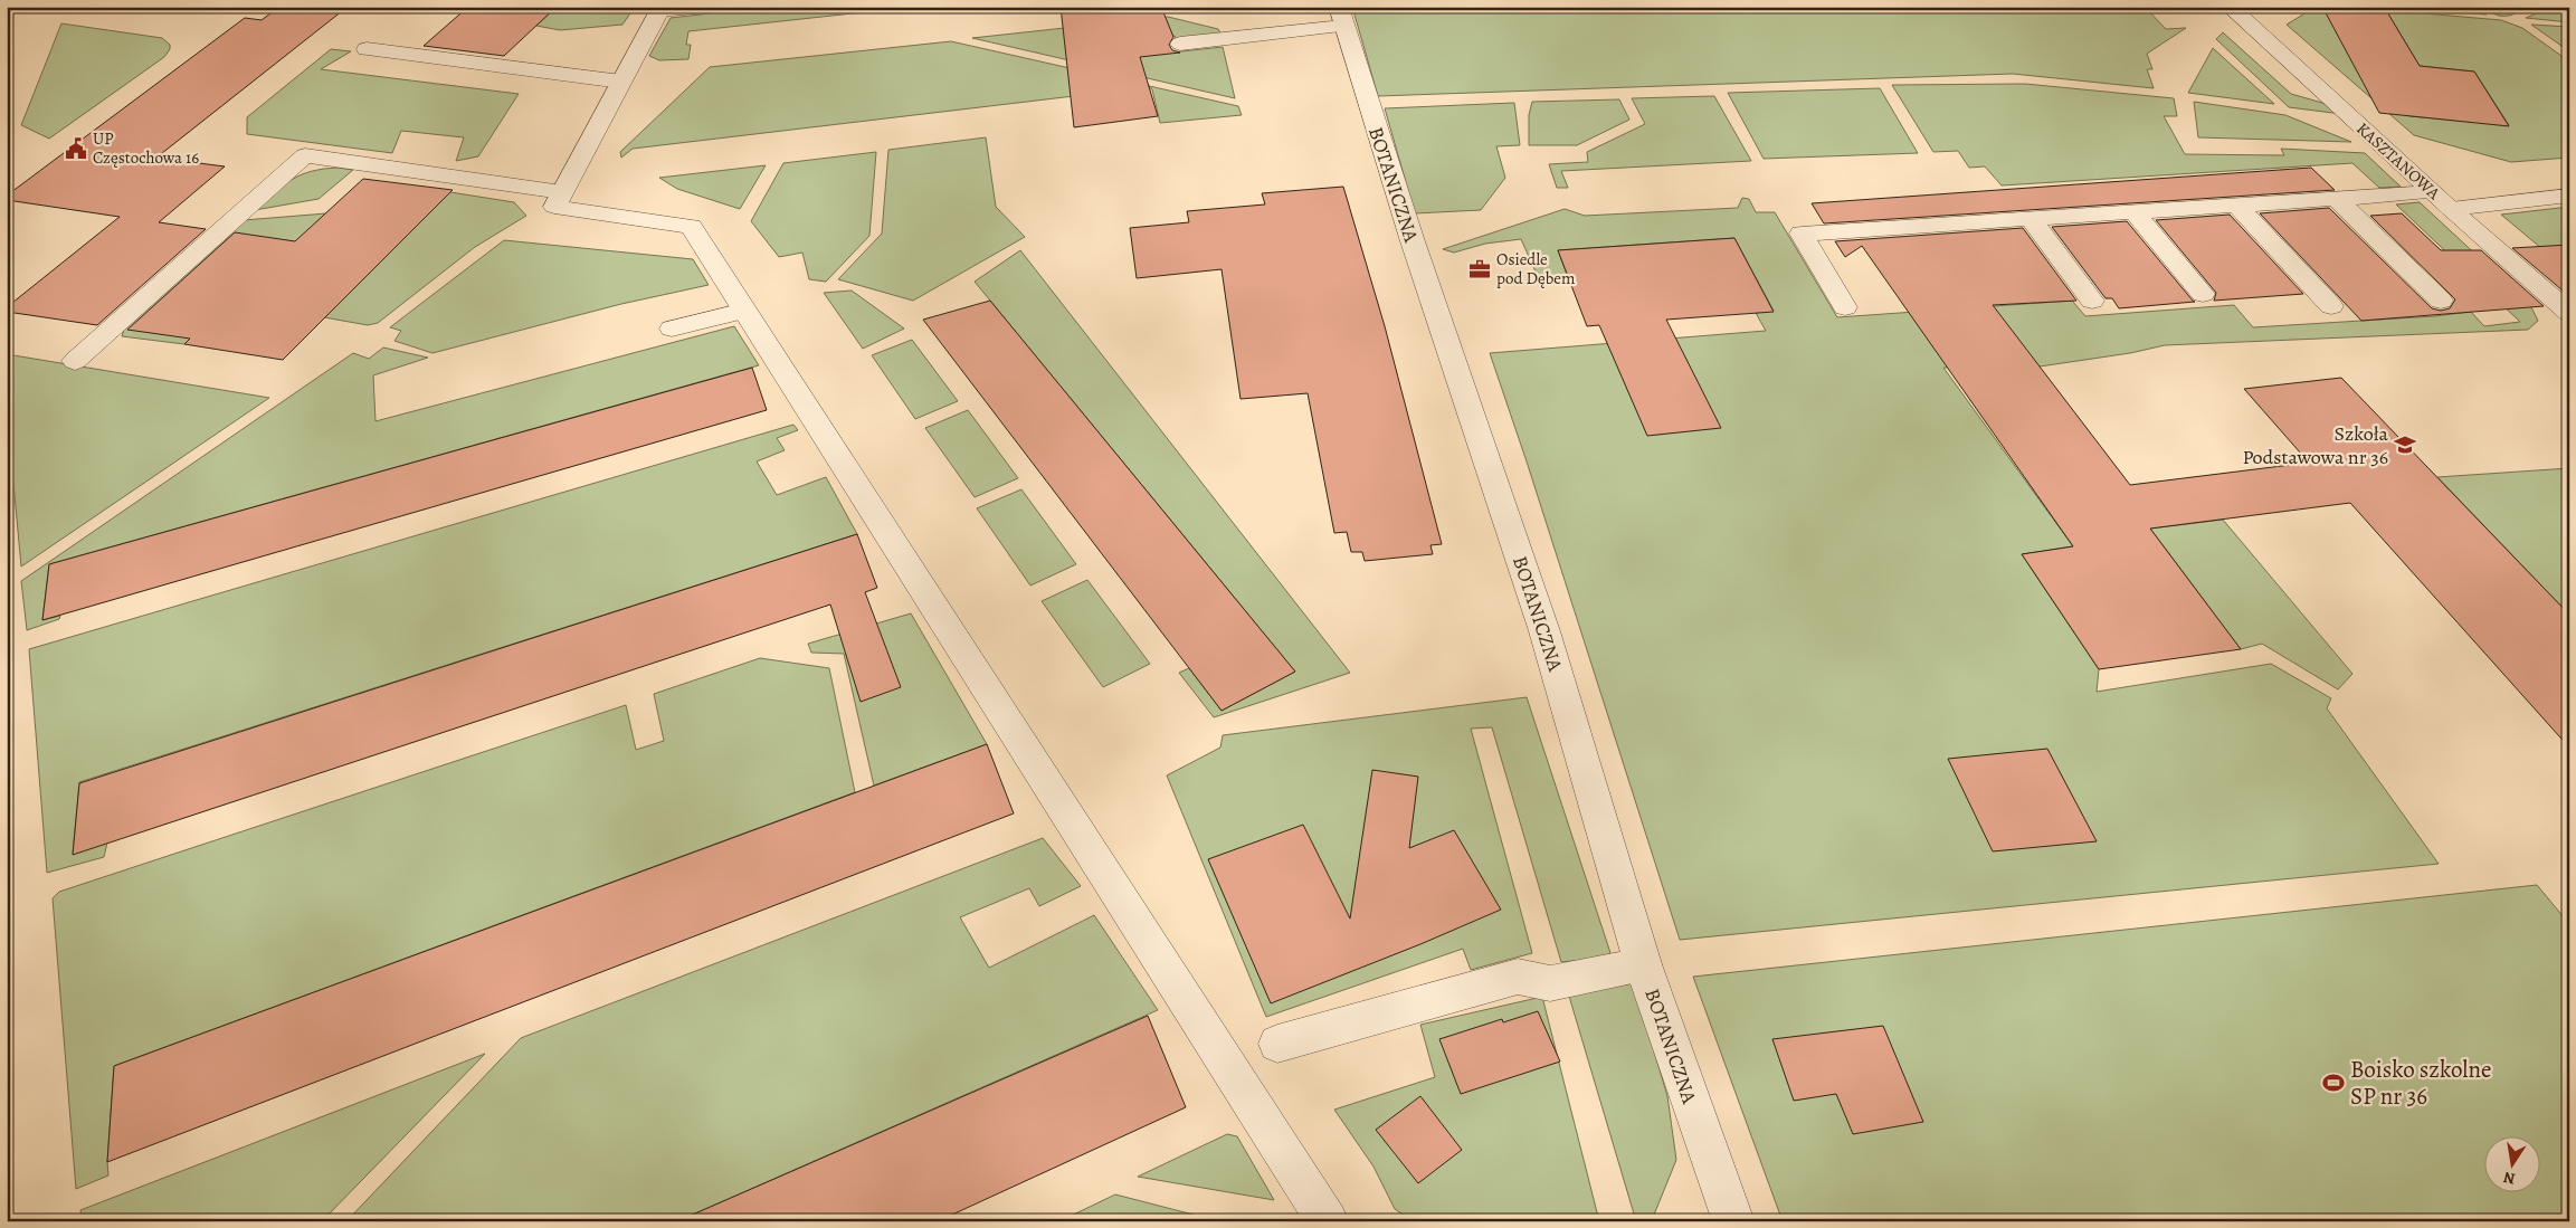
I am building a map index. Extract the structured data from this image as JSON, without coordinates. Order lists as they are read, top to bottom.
{
  "streets": {
    "street": ["KASZTANOWA", "BOTANICZNA"]
  },
  "places": {
    "public building": ["UP Częstochowa 16"],
    "office": ["Osiedle pod Dębem"],
    "school or university": ["Szkoła Podstawowa nr 36"],
    "sports": ["Boisko szkolne SP nr 36"]
  },
  "north": "bottom"
}
